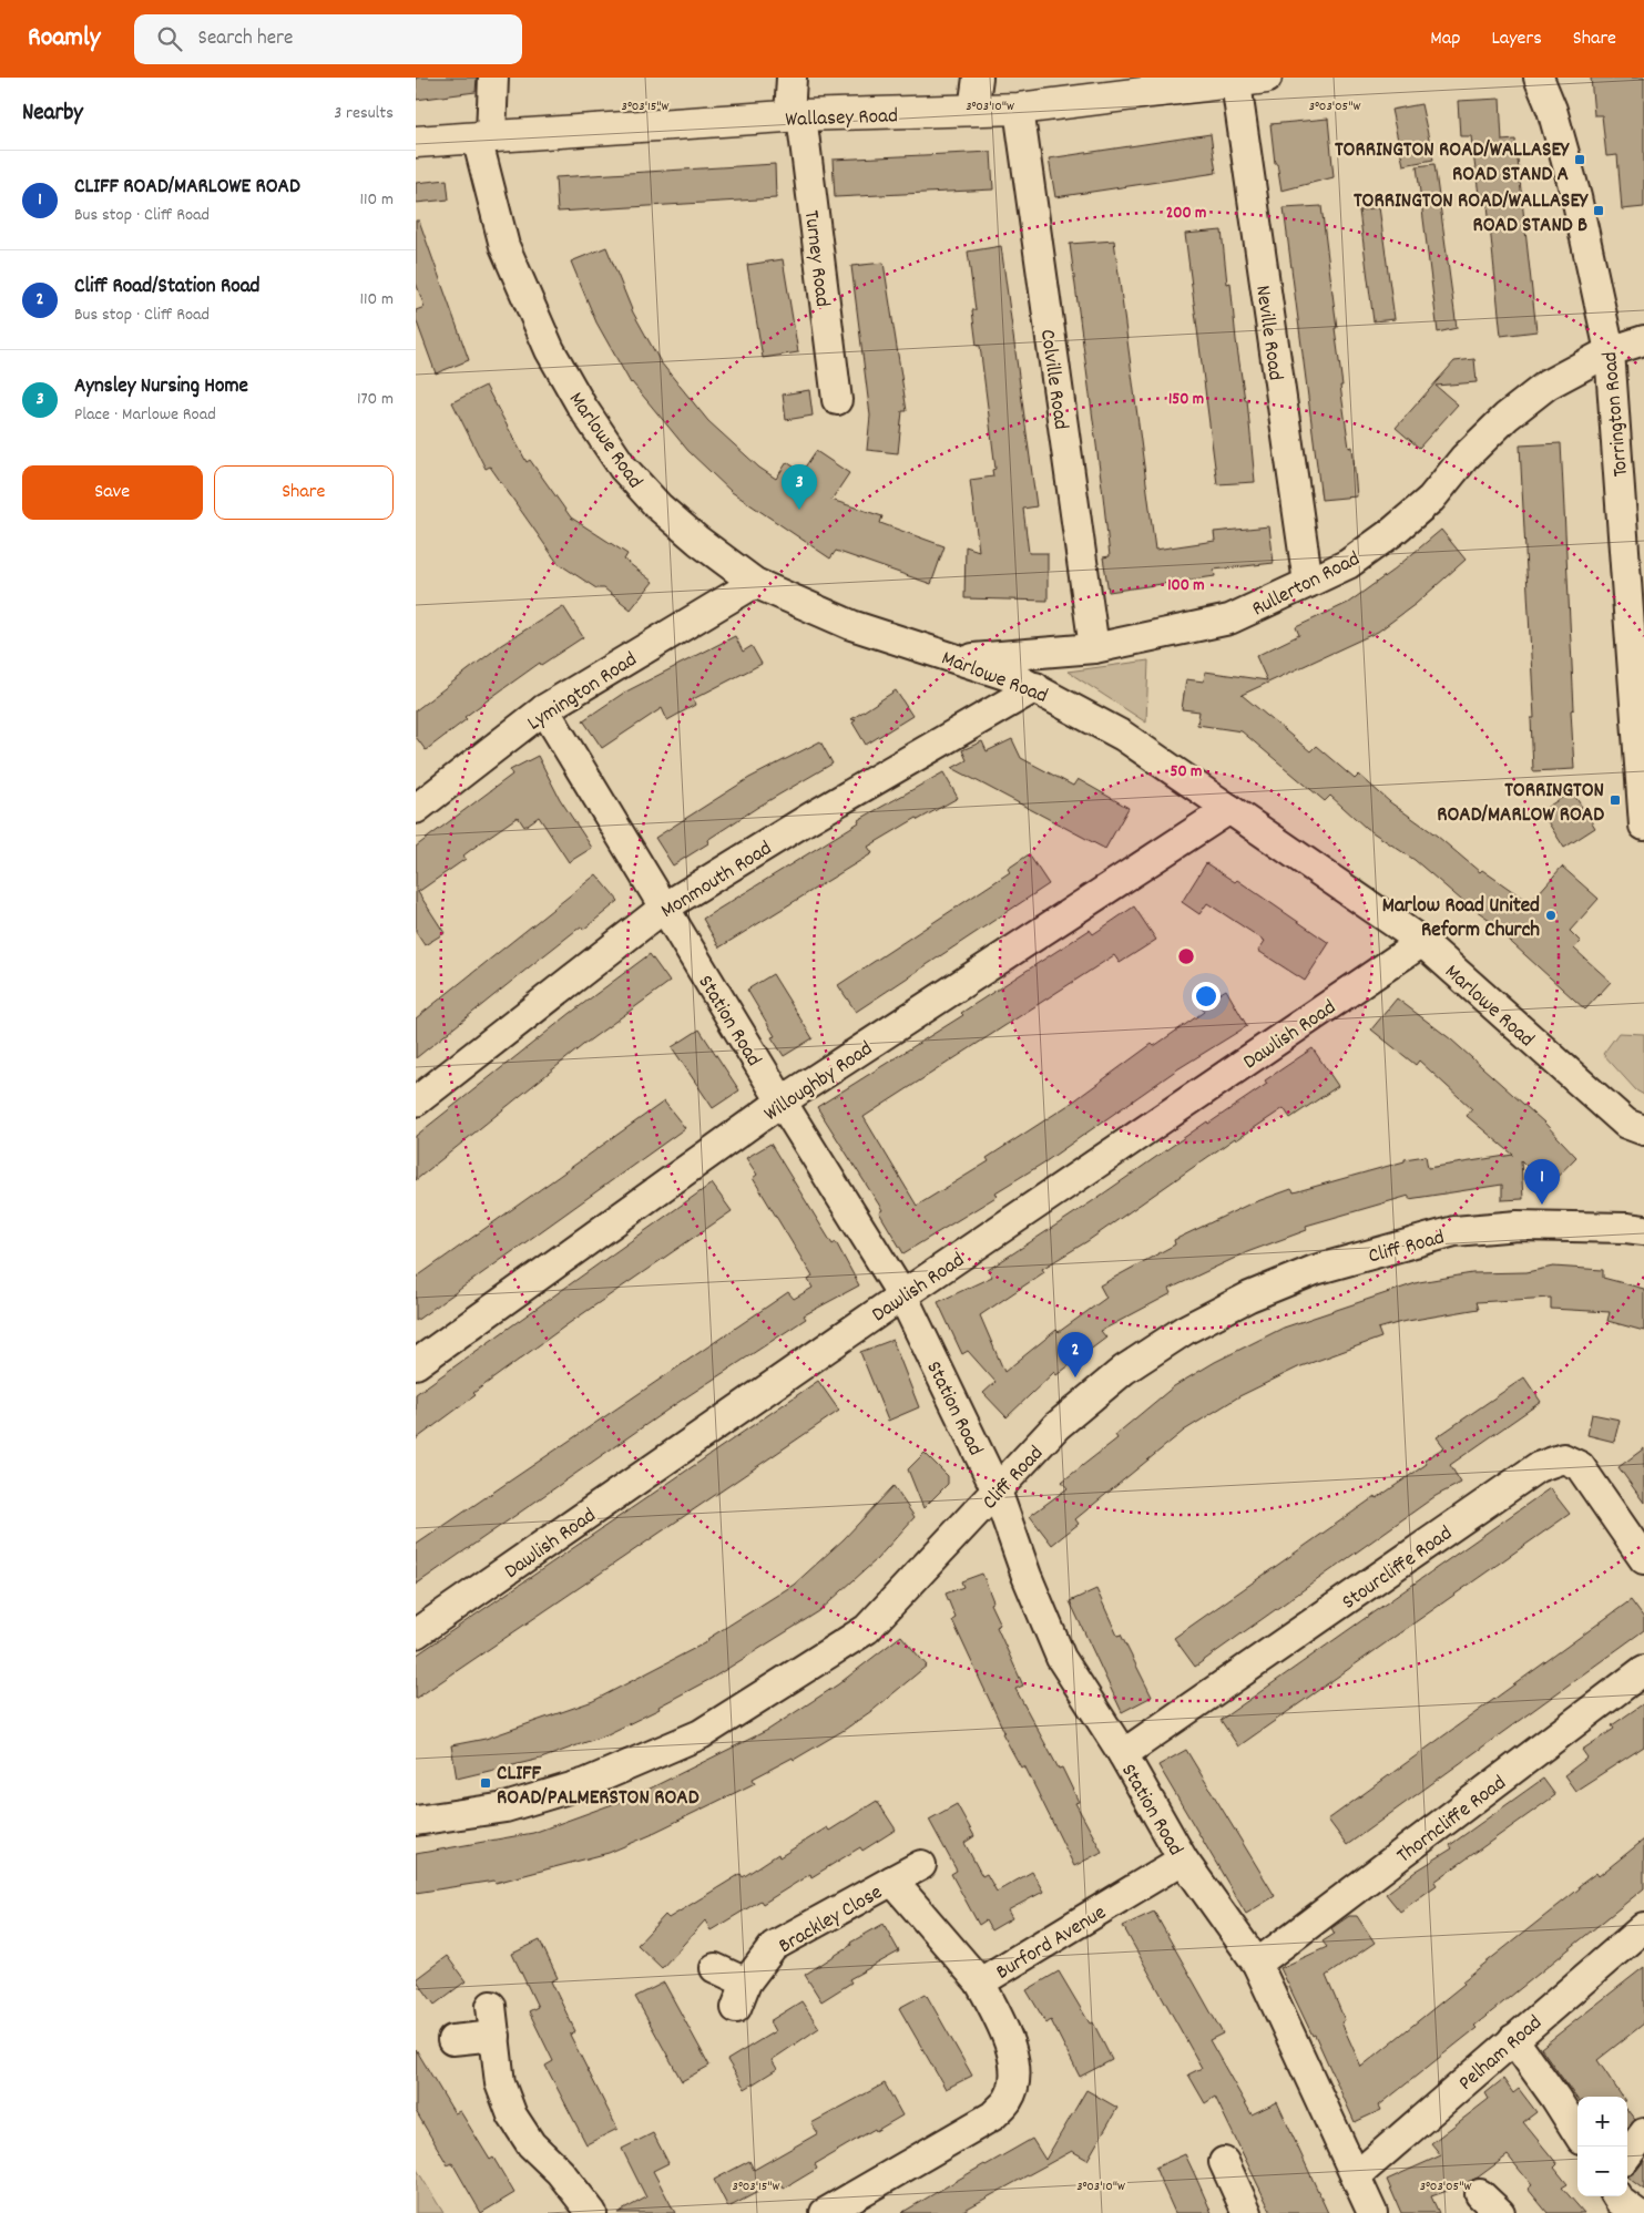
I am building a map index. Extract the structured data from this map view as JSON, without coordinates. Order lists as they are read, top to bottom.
{
  "streets": {
    "main road": ["Wallasey Road"],
    "street": [
      "Turney Road",
      "Neville Road",
      "Colville Road",
      "Torrington Road",
      "Marlowe Road",
      "Rullerton Road",
      "Lymington Road",
      "Monmouth Road",
      "Station Road",
      "Dawlish Road",
      "Willoughby Road",
      "Cliff Road",
      "Stourcliffe Road",
      "Thorncliffe Road",
      "Brackley Close",
      "Burford Avenue",
      "Pelham Road"
    ]
  },
  "crossings": [
    ["Wallasey Road", "Turney Road"],
    ["Wallasey Road", "Neville Road"],
    ["Wallasey Road", "Colville Road"],
    ["Wallasey Road", "Marlowe Road"],
    ["Neville Road", "Rullerton Road"],
    ["Colville Road", "Rullerton Road"],
    ["Torrington Road", "Rullerton Road"],
    ["Marlowe Road", "Rullerton Road"],
    ["Marlowe Road", "Lymington Road"],
    ["Marlowe Road", "Monmouth Road"],
    ["Marlowe Road", "Dawlish Road"],
    ["Marlowe Road", "Willoughby Road"],
    ["Lymington Road", "Station Road"],
    ["Monmouth Road", "Station Road"],
    ["Station Road", "Dawlish Road"],
    ["Station Road", "Willoughby Road"],
    ["Station Road", "Cliff Road"],
    ["Station Road", "Stourcliffe Road"],
    ["Station Road", "Thorncliffe Road"],
    ["Station Road", "Burford Avenue"],
    ["Station Road", "Pelham Road"],
    ["Brackley Close", "Burford Avenue"]
  ],
  "places": {
    "transit": [
      "TORRINGTON ROAD/WALLASEY ROAD STAND A",
      "TORRINGTON ROAD/WALLASEY ROAD STAND B",
      "TORRINGTON ROAD/MARLOW ROAD",
      "CLIFF ROAD/PALMERSTON ROAD"
    ],
    "other": ["Marlow Road United Reform Church"]
  },
  "page": {
    "header": "Roamly",
    "search": "Search here",
    "nav": ["Map", "Layers", "Share"],
    "heading": ["Nearby", "3 results"],
    "list": [
      {
        "mark": "1",
        "name": "CLIFF ROAD/MARLOWE ROAD",
        "note": "Bus stop · Cliff Road",
        "value": "110 m"
      },
      {
        "mark": "2",
        "name": "Cliff Road/Station Road",
        "note": "Bus stop · Cliff Road",
        "value": "110 m"
      },
      {
        "mark": "3",
        "name": "Aynsley Nursing Home",
        "note": "Place · Marlowe Road",
        "value": "170 m"
      }
    ],
    "buttons": ["Save", "Share"],
    "pins": ["3", "1", "2"],
    "map_buttons": ["+", "−"]
  },
  "coordinates": ["3°03'15\"W", "3°03'10\"W", "3°03'05\"W"],
  "rings": [
    "200 m",
    "150 m",
    "100 m",
    "50 m"
  ]
}
